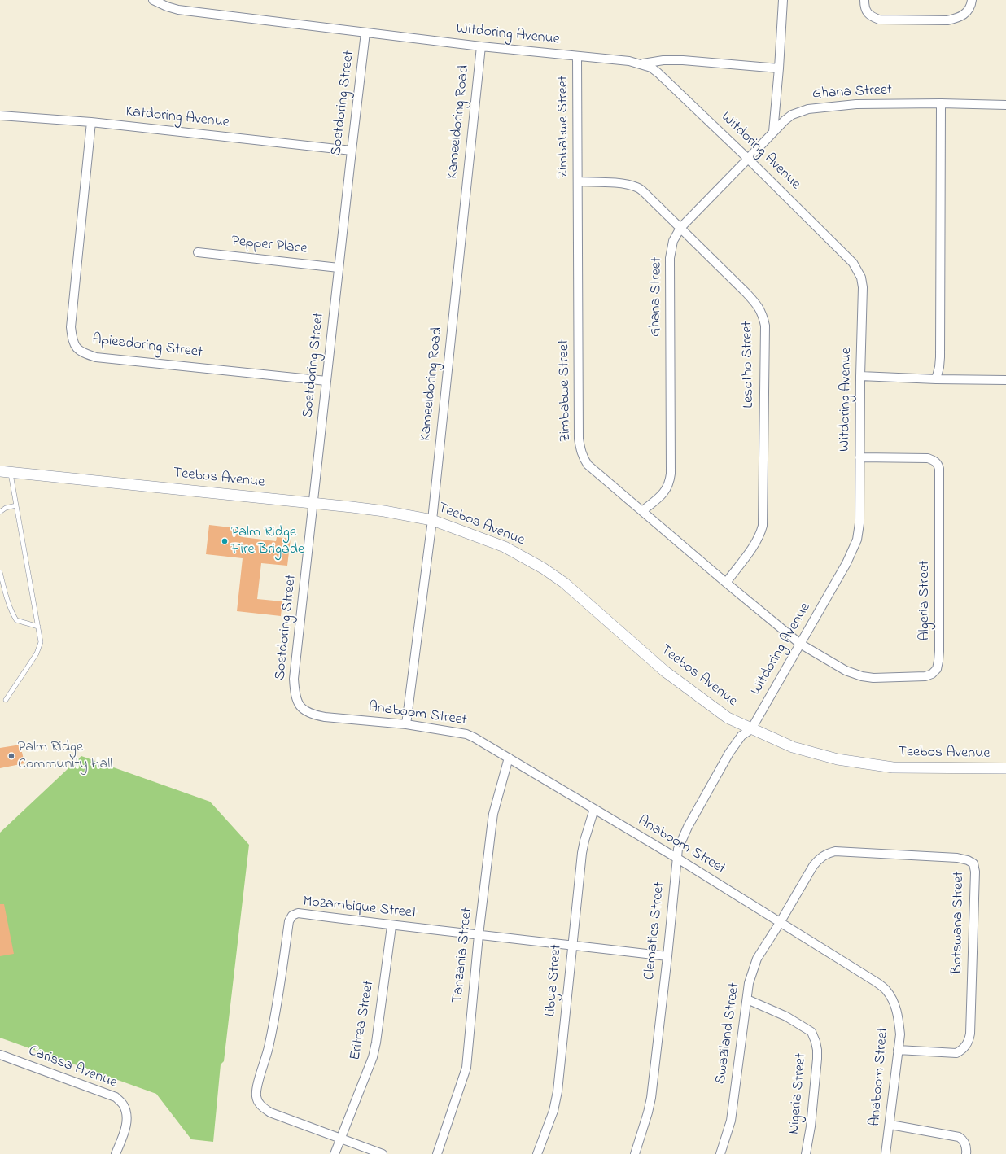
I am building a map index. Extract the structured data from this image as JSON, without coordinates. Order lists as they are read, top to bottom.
{
  "streets": {
    "street": [
      "Witdoring Avenue",
      "Ghana Street",
      "Soetdoring Street",
      "Katdoring Avenue",
      "Kameeldoring Road",
      "Zimbabwe Street",
      "Pepper Place",
      "Apiesdoring Street",
      "Lesotho Street",
      "Teebos Avenue",
      "Algeria Street",
      "Anaboom Street",
      "Mozambique Street",
      "Botswana Street",
      "Clematics Street",
      "Tanzania Street",
      "Libya Street",
      "Eritrea Street",
      "Swaziland Street",
      "Carissa Avenue",
      "Nigeria Street"
    ]
  },
  "crossings": [
    ["Witdoring Avenue", "Ghana Street"],
    ["Witdoring Avenue", "Soetdoring Street"],
    ["Witdoring Avenue", "Kameeldoring Road"],
    ["Witdoring Avenue", "Zimbabwe Street"],
    ["Witdoring Avenue", "Teebos Avenue"],
    ["Witdoring Avenue", "Algeria Street"],
    ["Witdoring Avenue", "Clematics Street"],
    ["Ghana Street", "Zimbabwe Street"],
    ["Ghana Street", "Lesotho Street"],
    ["Soetdoring Street", "Katdoring Avenue"],
    ["Soetdoring Street", "Pepper Place"],
    ["Soetdoring Street", "Apiesdoring Street"],
    ["Soetdoring Street", "Teebos Avenue"],
    ["Soetdoring Street", "Anaboom Street"],
    ["Katdoring Avenue", "Apiesdoring Street"],
    ["Kameeldoring Road", "Teebos Avenue"],
    ["Kameeldoring Road", "Anaboom Street"],
    ["Zimbabwe Street", "Lesotho Street"],
    ["Zimbabwe Street", "Algeria Street"],
    ["Teebos Avenue", "Clematics Street"],
    ["Anaboom Street", "Botswana Street"],
    ["Anaboom Street", "Clematics Street"],
    ["Anaboom Street", "Tanzania Street"],
    ["Anaboom Street", "Libya Street"],
    ["Anaboom Street", "Swaziland Street"],
    ["Mozambique Street", "Clematics Street"],
    ["Mozambique Street", "Tanzania Street"],
    ["Mozambique Street", "Libya Street"],
    ["Mozambique Street", "Eritrea Street"],
    ["Botswana Street", "Swaziland Street"],
    ["Swaziland Street", "Nigeria Street"]
  ],
  "places": ["Palm Ridge Fire Brigade", "Palm Ridge Community Hall"]
}
